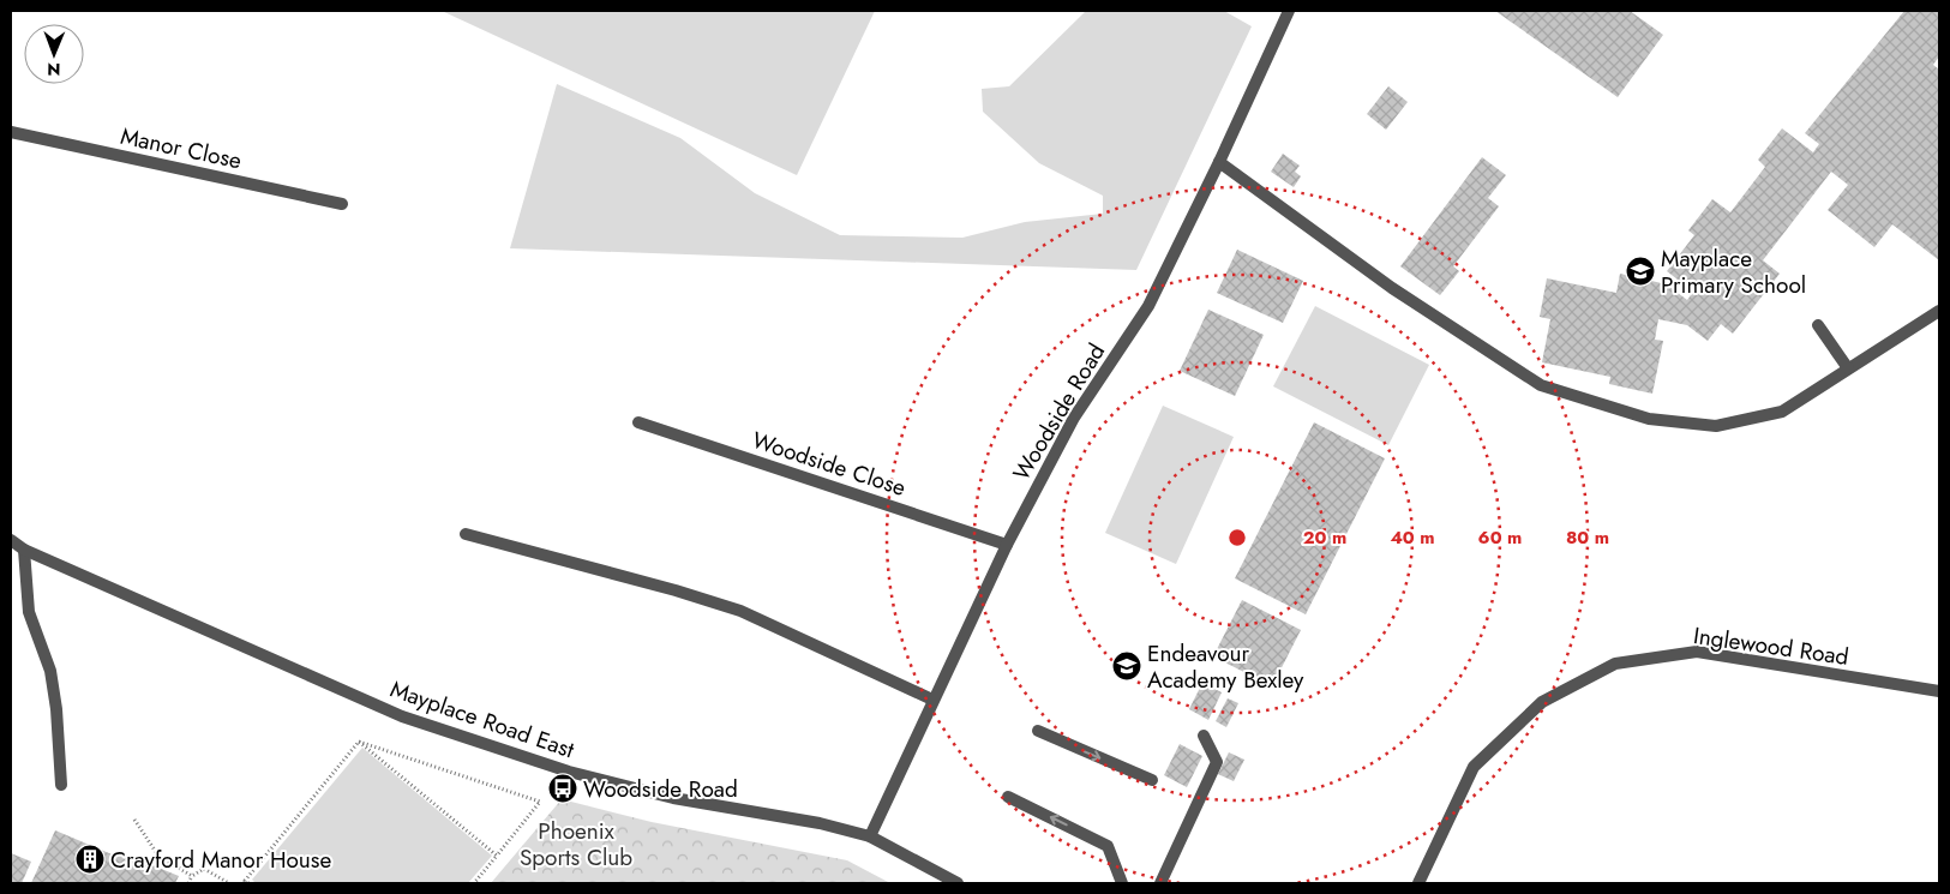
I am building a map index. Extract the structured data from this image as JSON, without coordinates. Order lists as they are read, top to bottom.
{
  "streets": {
    "street": [
      "Manor Close",
      "Woodside Road",
      "Woodside Close",
      "Inglewood Road",
      "Mayplace Road East"
    ]
  },
  "crossings": [
    ["Woodside Road", "Woodside Close"],
    ["Woodside Road", "Mayplace Road East"]
  ],
  "parks": ["Phoenix Sports Club"],
  "places": {
    "school or university": ["Mayplace Primary School", "Endeavour Academy Bexley"],
    "bus stop": ["Woodside Road"],
    "building": ["Crayford Manor House"]
  },
  "north": "bottom",
  "rings": [
    "20 m",
    "40 m",
    "60 m",
    "80 m"
  ]
}
